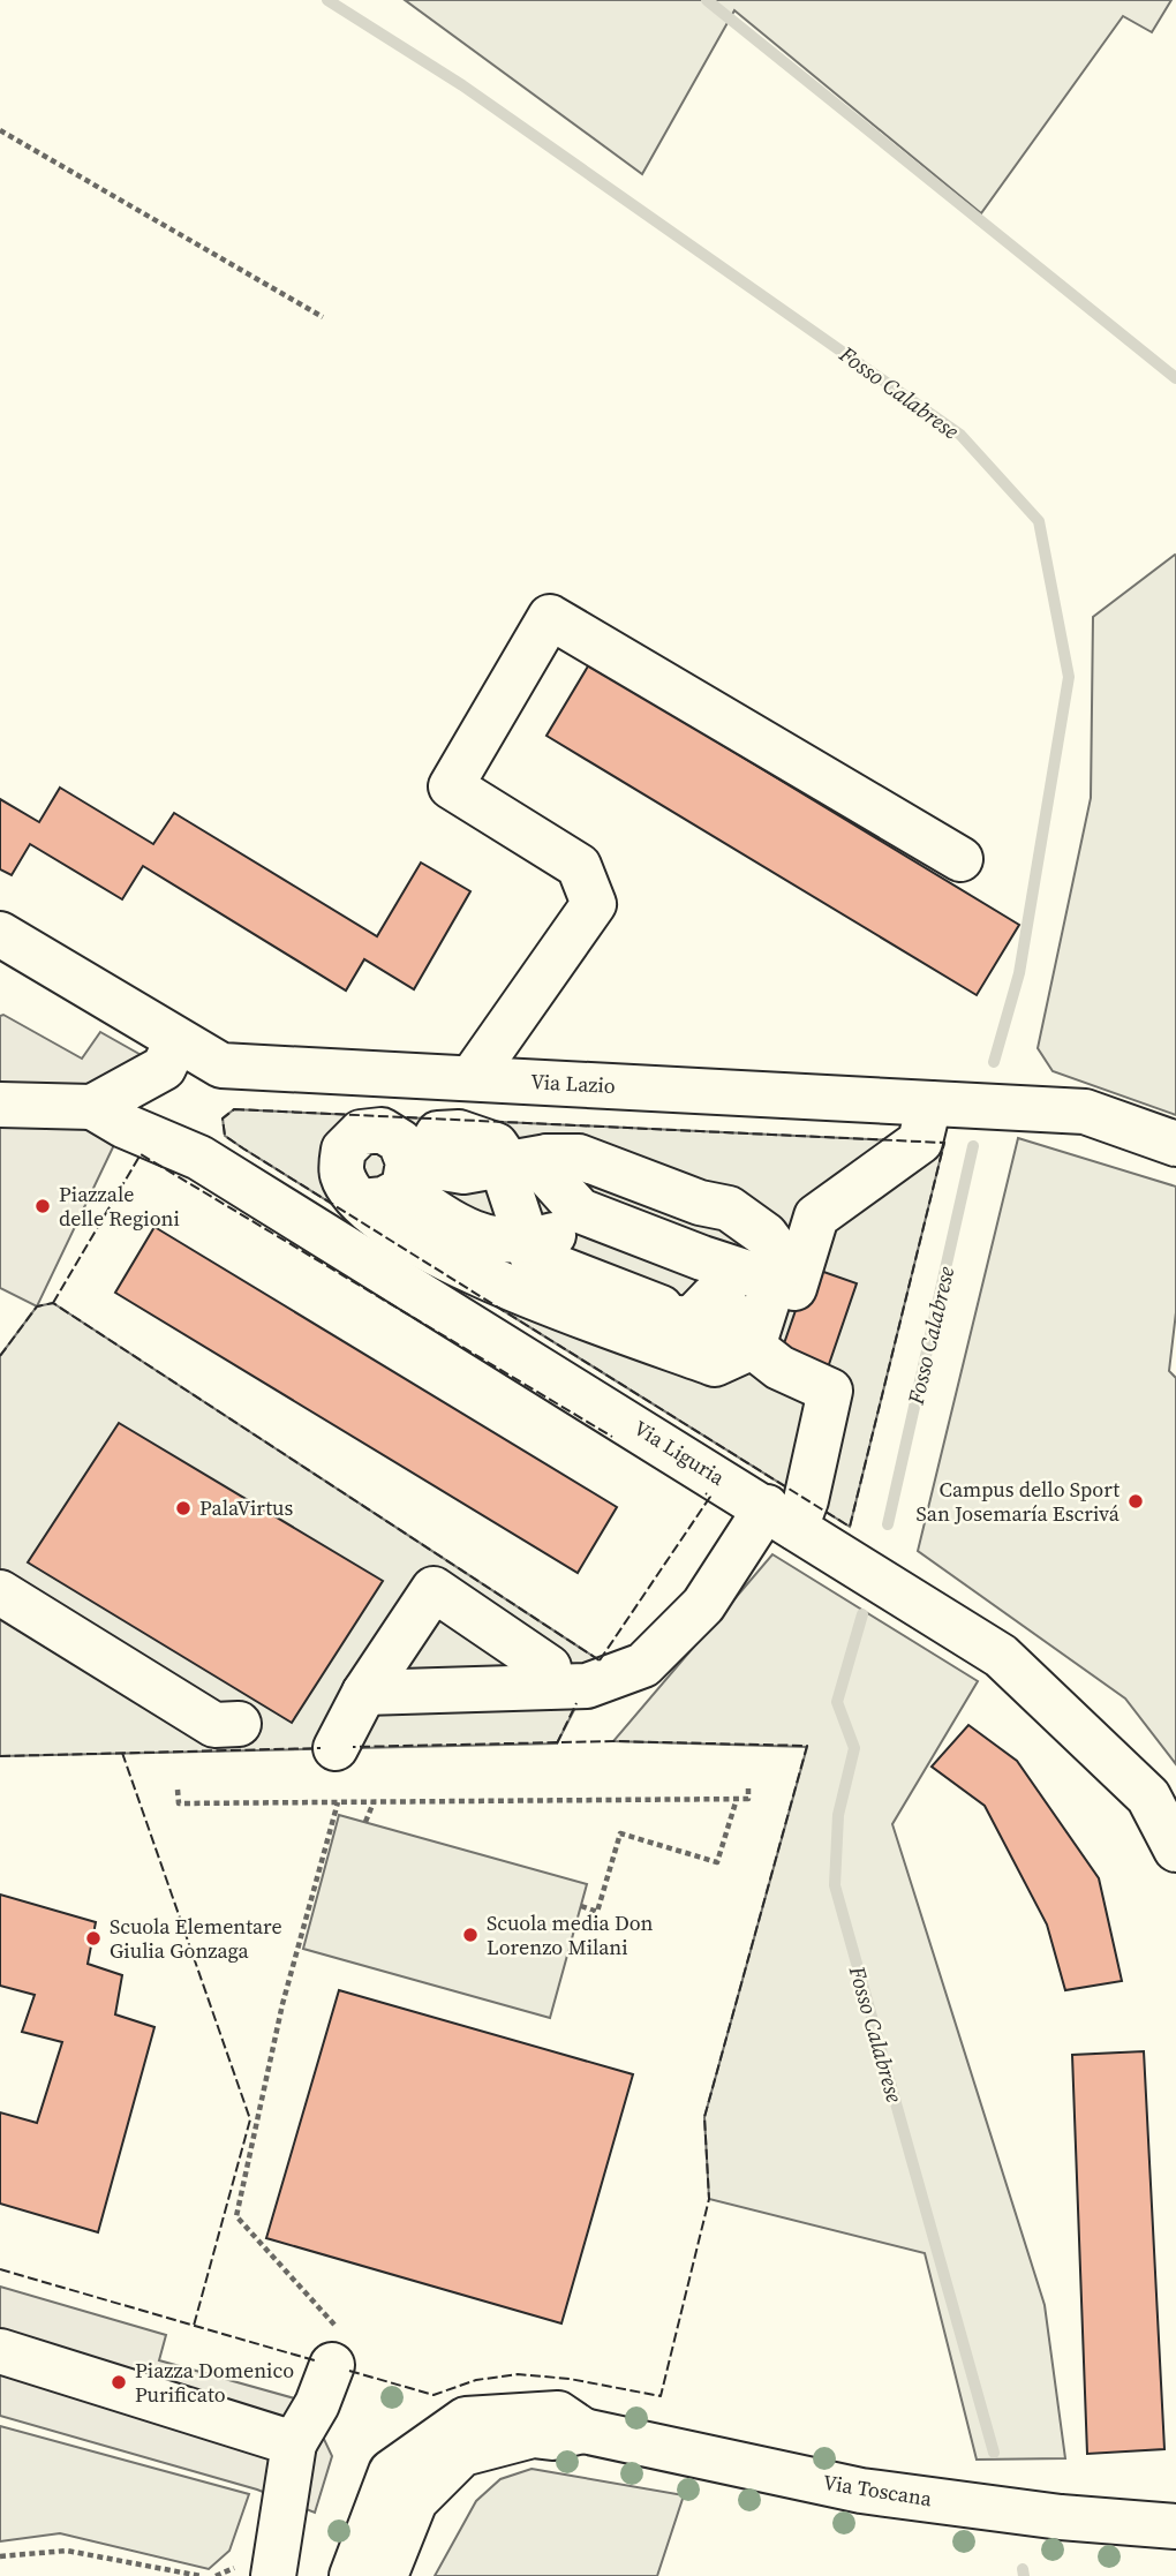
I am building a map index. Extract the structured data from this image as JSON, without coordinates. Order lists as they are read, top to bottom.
{
  "streets": {
    "street": ["Via Lazio", "Via Liguria", "Via Toscana"]
  },
  "water": ["Fosso Calabrese"],
  "places": [
    "Piazzale delle Regioni",
    "Campus dello Sport San Josemaría Escrivá",
    "PalaVirtus",
    "Scuola media Don Lorenzo Milani",
    "Scuola Elementare Giulia Gonzaga",
    "Piazza Domenico Purificato"
  ]
}
